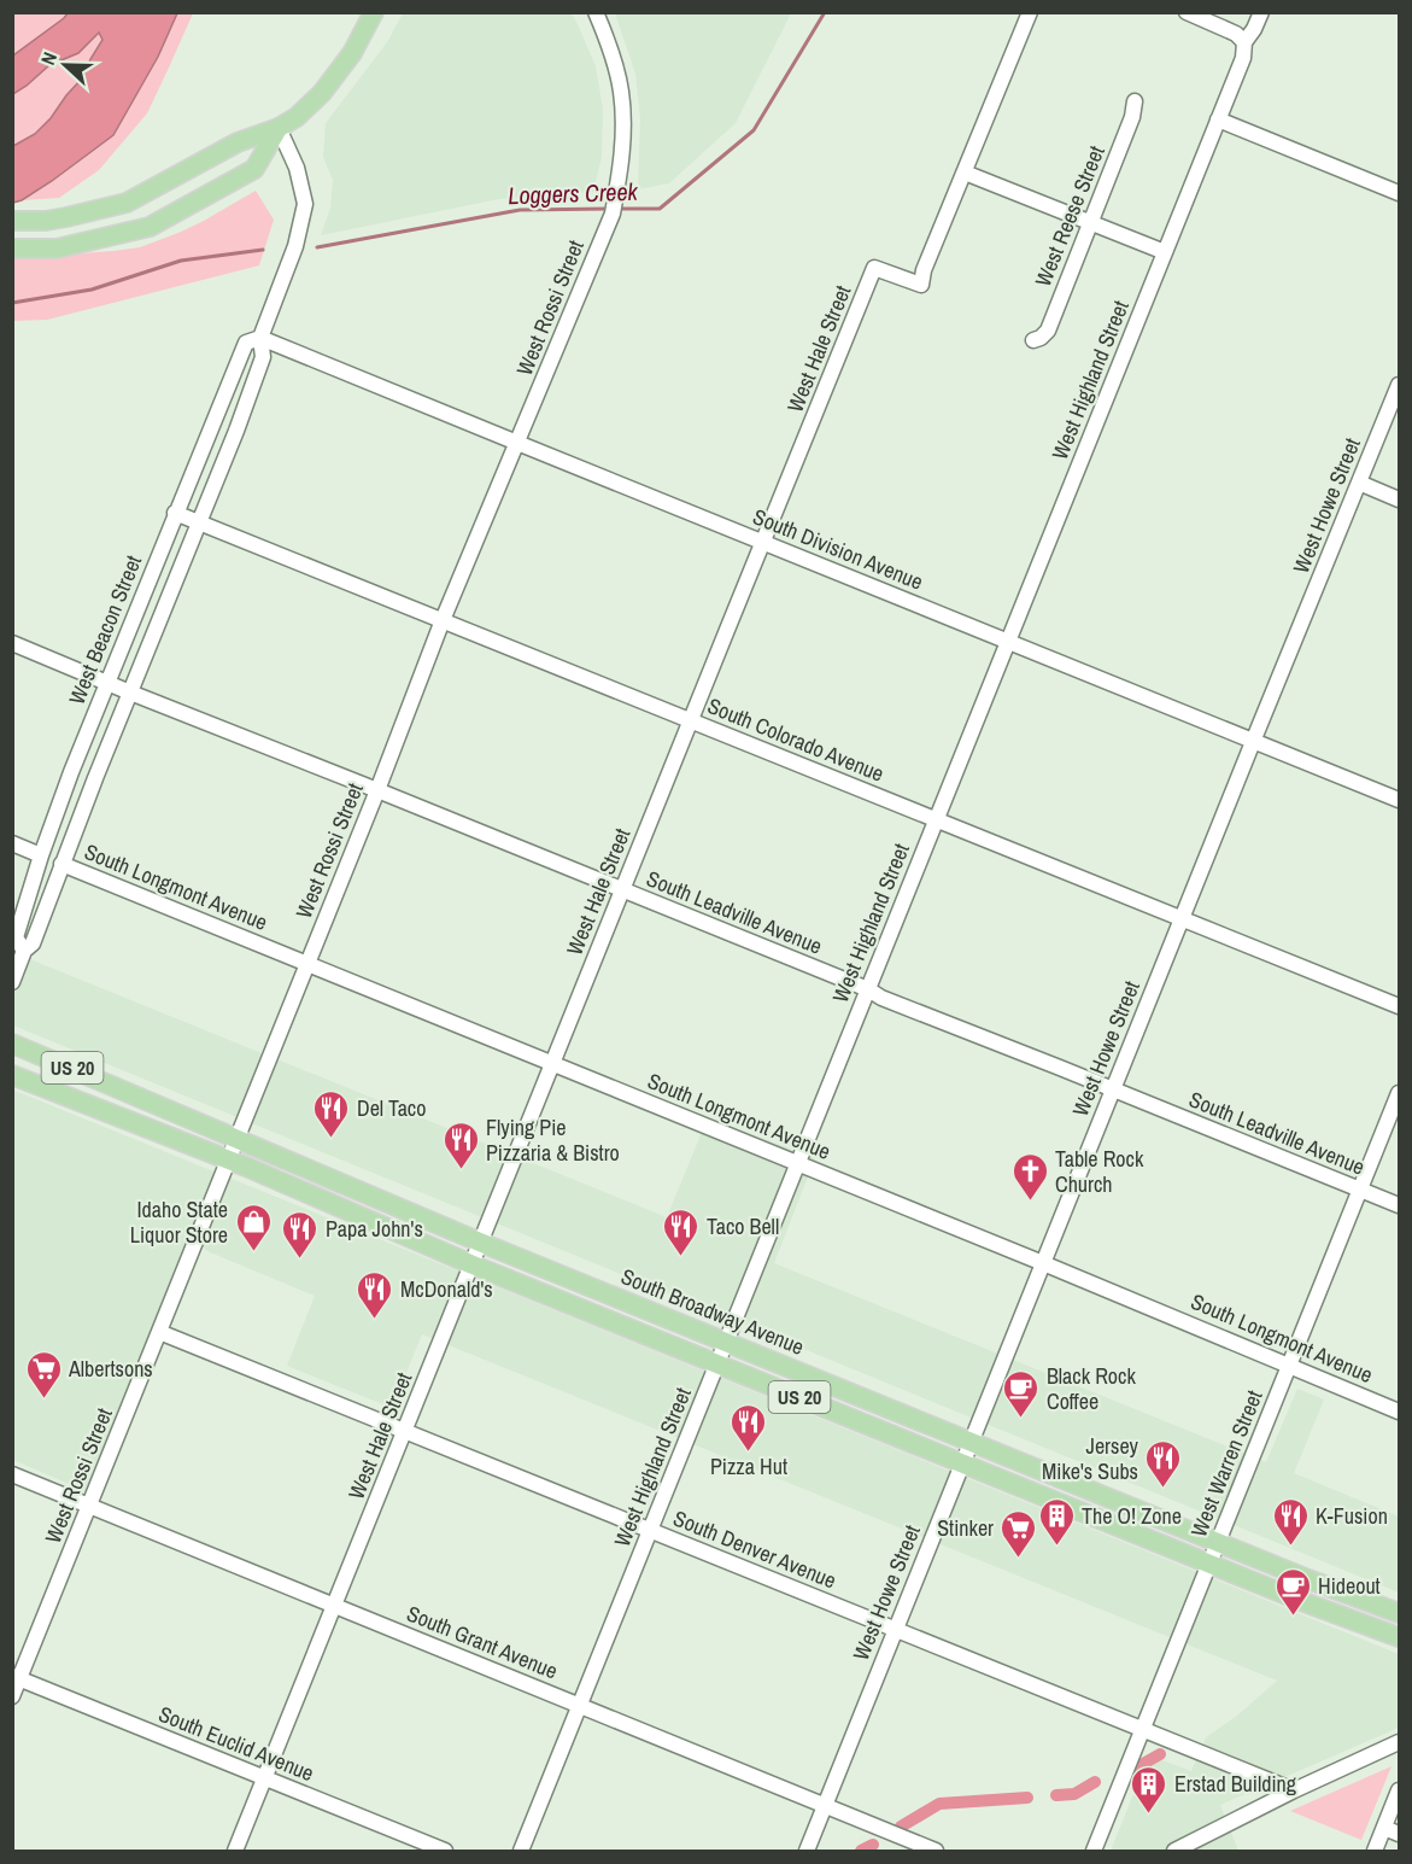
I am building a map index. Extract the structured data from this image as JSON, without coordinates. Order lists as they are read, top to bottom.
{
  "streets": {
    "main road": ["US 20", "South Broadway Avenue"],
    "street": [
      "West Reese Street",
      "West Rossi Street",
      "West Hale Street",
      "West Highland Street",
      "West Howe Street",
      "South Division Avenue",
      "West Beacon Street",
      "South Colorado Avenue",
      "South Longmont Avenue",
      "South Leadville Avenue",
      "West Warren Street",
      "South Denver Avenue",
      "South Grant Avenue",
      "South Euclid Avenue"
    ]
  },
  "crossings": [
    ["West Rossi Street", "South Division Avenue"],
    ["West Rossi Street", "South Colorado Avenue"],
    ["West Rossi Street", "South Longmont Avenue"],
    ["West Rossi Street", "South Leadville Avenue"],
    ["West Rossi Street", "US 20"],
    ["West Rossi Street", "South Broadway Avenue"],
    ["West Rossi Street", "South Denver Avenue"],
    ["West Rossi Street", "South Grant Avenue"],
    ["West Rossi Street", "South Euclid Avenue"],
    ["West Hale Street", "South Division Avenue"],
    ["West Hale Street", "South Colorado Avenue"],
    ["West Hale Street", "South Longmont Avenue"],
    ["West Hale Street", "South Leadville Avenue"],
    ["West Hale Street", "US 20"],
    ["West Hale Street", "South Broadway Avenue"],
    ["West Hale Street", "South Denver Avenue"],
    ["West Hale Street", "South Grant Avenue"],
    ["West Hale Street", "South Euclid Avenue"],
    ["West Highland Street", "South Division Avenue"],
    ["West Highland Street", "South Colorado Avenue"],
    ["West Highland Street", "South Longmont Avenue"],
    ["West Highland Street", "South Leadville Avenue"],
    ["West Highland Street", "US 20"],
    ["West Highland Street", "South Broadway Avenue"],
    ["West Highland Street", "South Denver Avenue"],
    ["West Highland Street", "South Grant Avenue"],
    ["West Howe Street", "South Division Avenue"],
    ["West Howe Street", "South Colorado Avenue"],
    ["West Howe Street", "South Longmont Avenue"],
    ["West Howe Street", "South Leadville Avenue"],
    ["West Howe Street", "US 20"],
    ["West Howe Street", "South Broadway Avenue"],
    ["West Howe Street", "South Denver Avenue"],
    ["West Howe Street", "South Grant Avenue"],
    ["South Division Avenue", "West Beacon Street"],
    ["West Beacon Street", "South Colorado Avenue"],
    ["West Beacon Street", "South Longmont Avenue"],
    ["West Beacon Street", "South Leadville Avenue"],
    ["South Longmont Avenue", "West Warren Street"],
    ["South Leadville Avenue", "West Warren Street"],
    ["US 20", "West Warren Street"],
    ["South Broadway Avenue", "West Warren Street"],
    ["West Warren Street", "South Denver Avenue"]
  ],
  "water": ["Loggers Creek"],
  "places": {
    "restaurant": [
      "Del Taco",
      "Flying Pie Pizzaria & Bistro",
      "Taco Bell",
      "Papa John's",
      "McDonald's",
      "Pizza Hut",
      "Jersey Mike's Subs",
      "K-Fusion"
    ],
    "church": ["Table Rock Church"],
    "shop": ["Idaho State Liquor Store"],
    "supermarket": ["Albertsons", "Stinker"],
    "cafe": ["Black Rock Coffee", "Hideout"],
    "building": ["The O! Zone", "Erstad Building"]
  },
  "north": "left"
}
